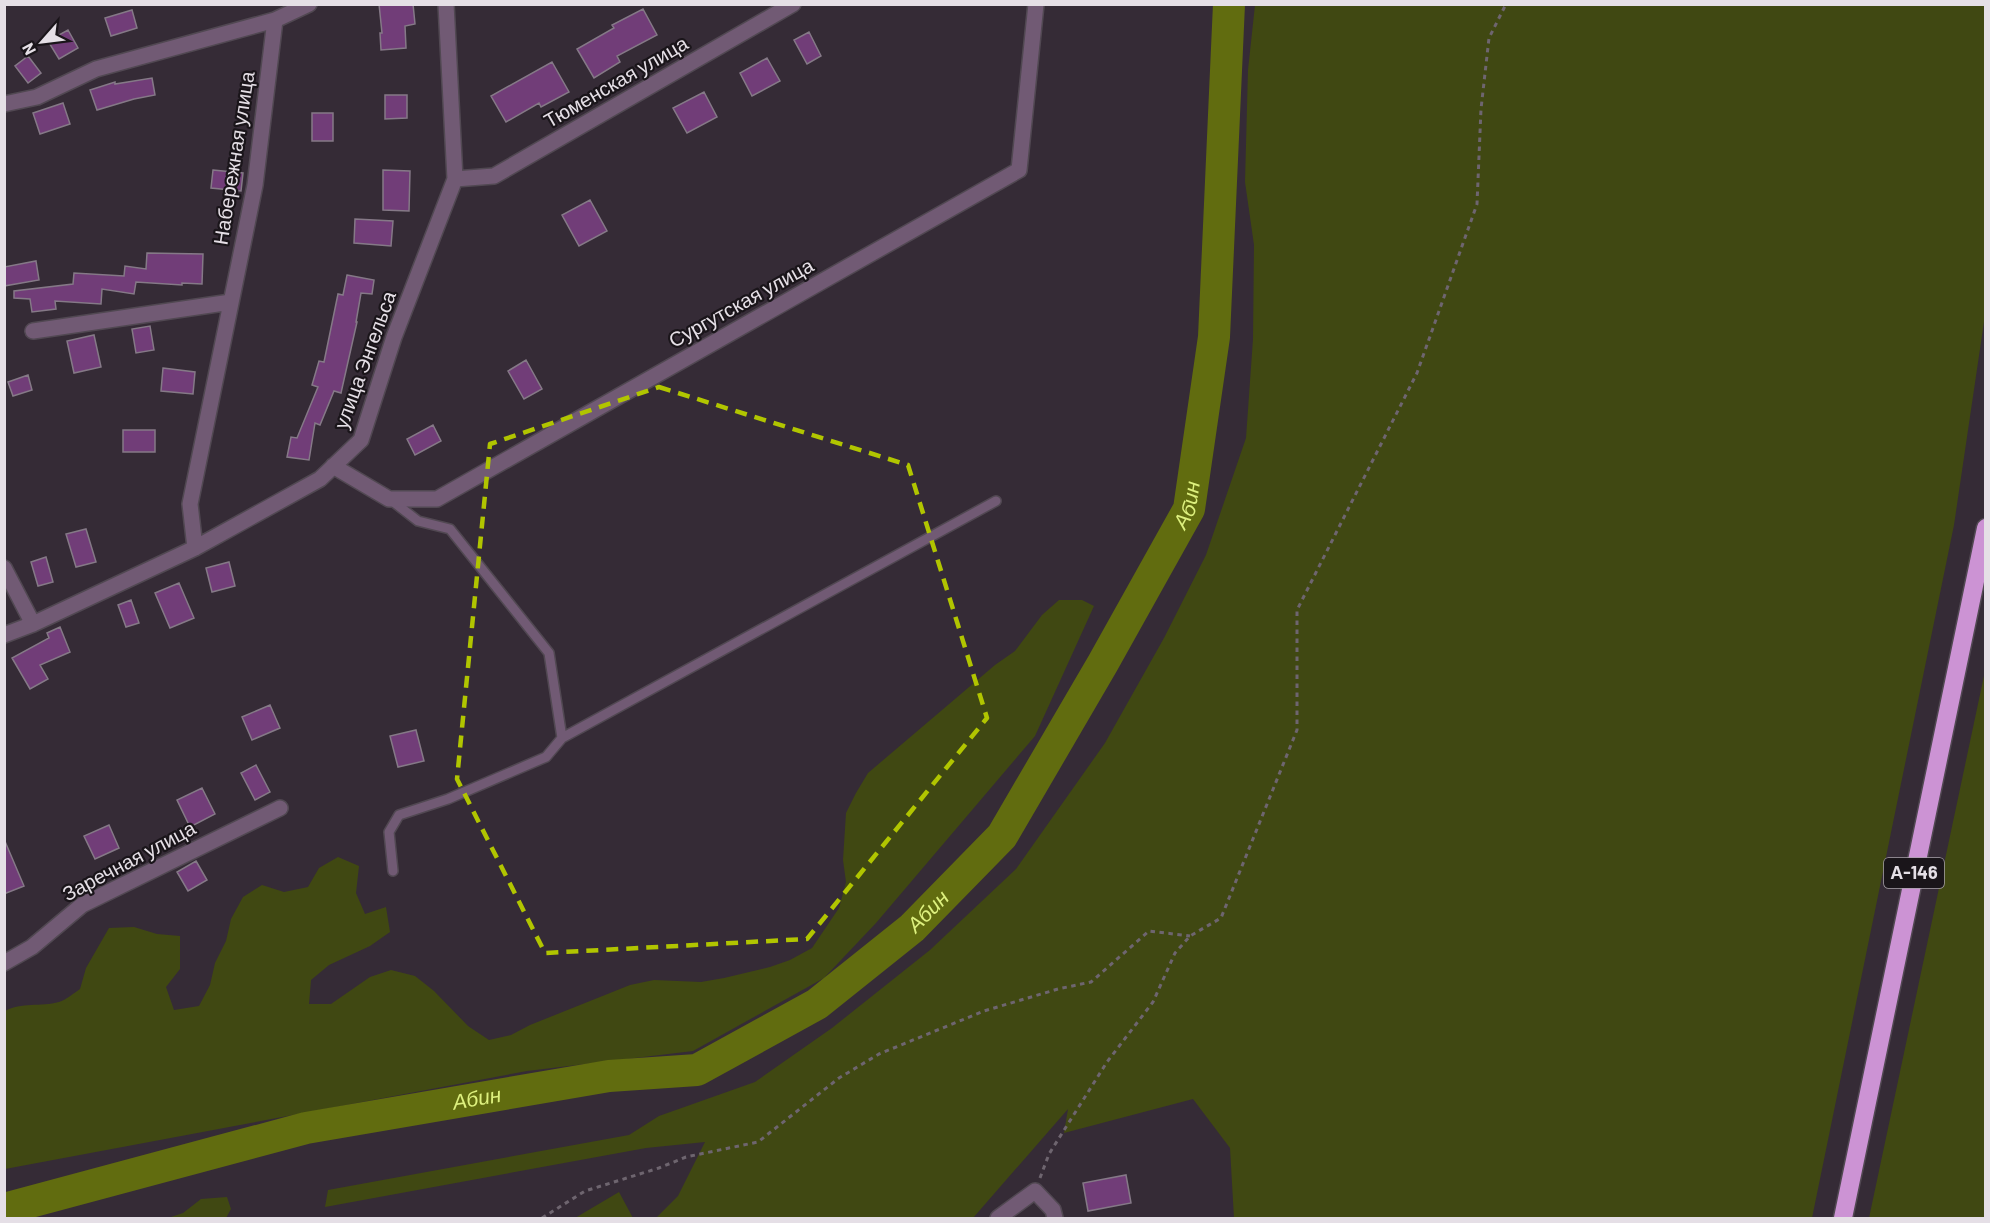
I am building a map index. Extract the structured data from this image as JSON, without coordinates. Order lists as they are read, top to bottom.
{
  "streets": {
    "highway": ["А-146"],
    "street": [
      "Тюменская улица",
      "Набережная улица",
      "Сургутская улица",
      "улица Энгельса",
      "Заречная улица"
    ]
  },
  "crossings": [
    ["Тюменская улица", "улица Энгельса"],
    ["Набережная улица", "улица Энгельса"]
  ],
  "water": ["Абин"],
  "north": "bottom left"
}
